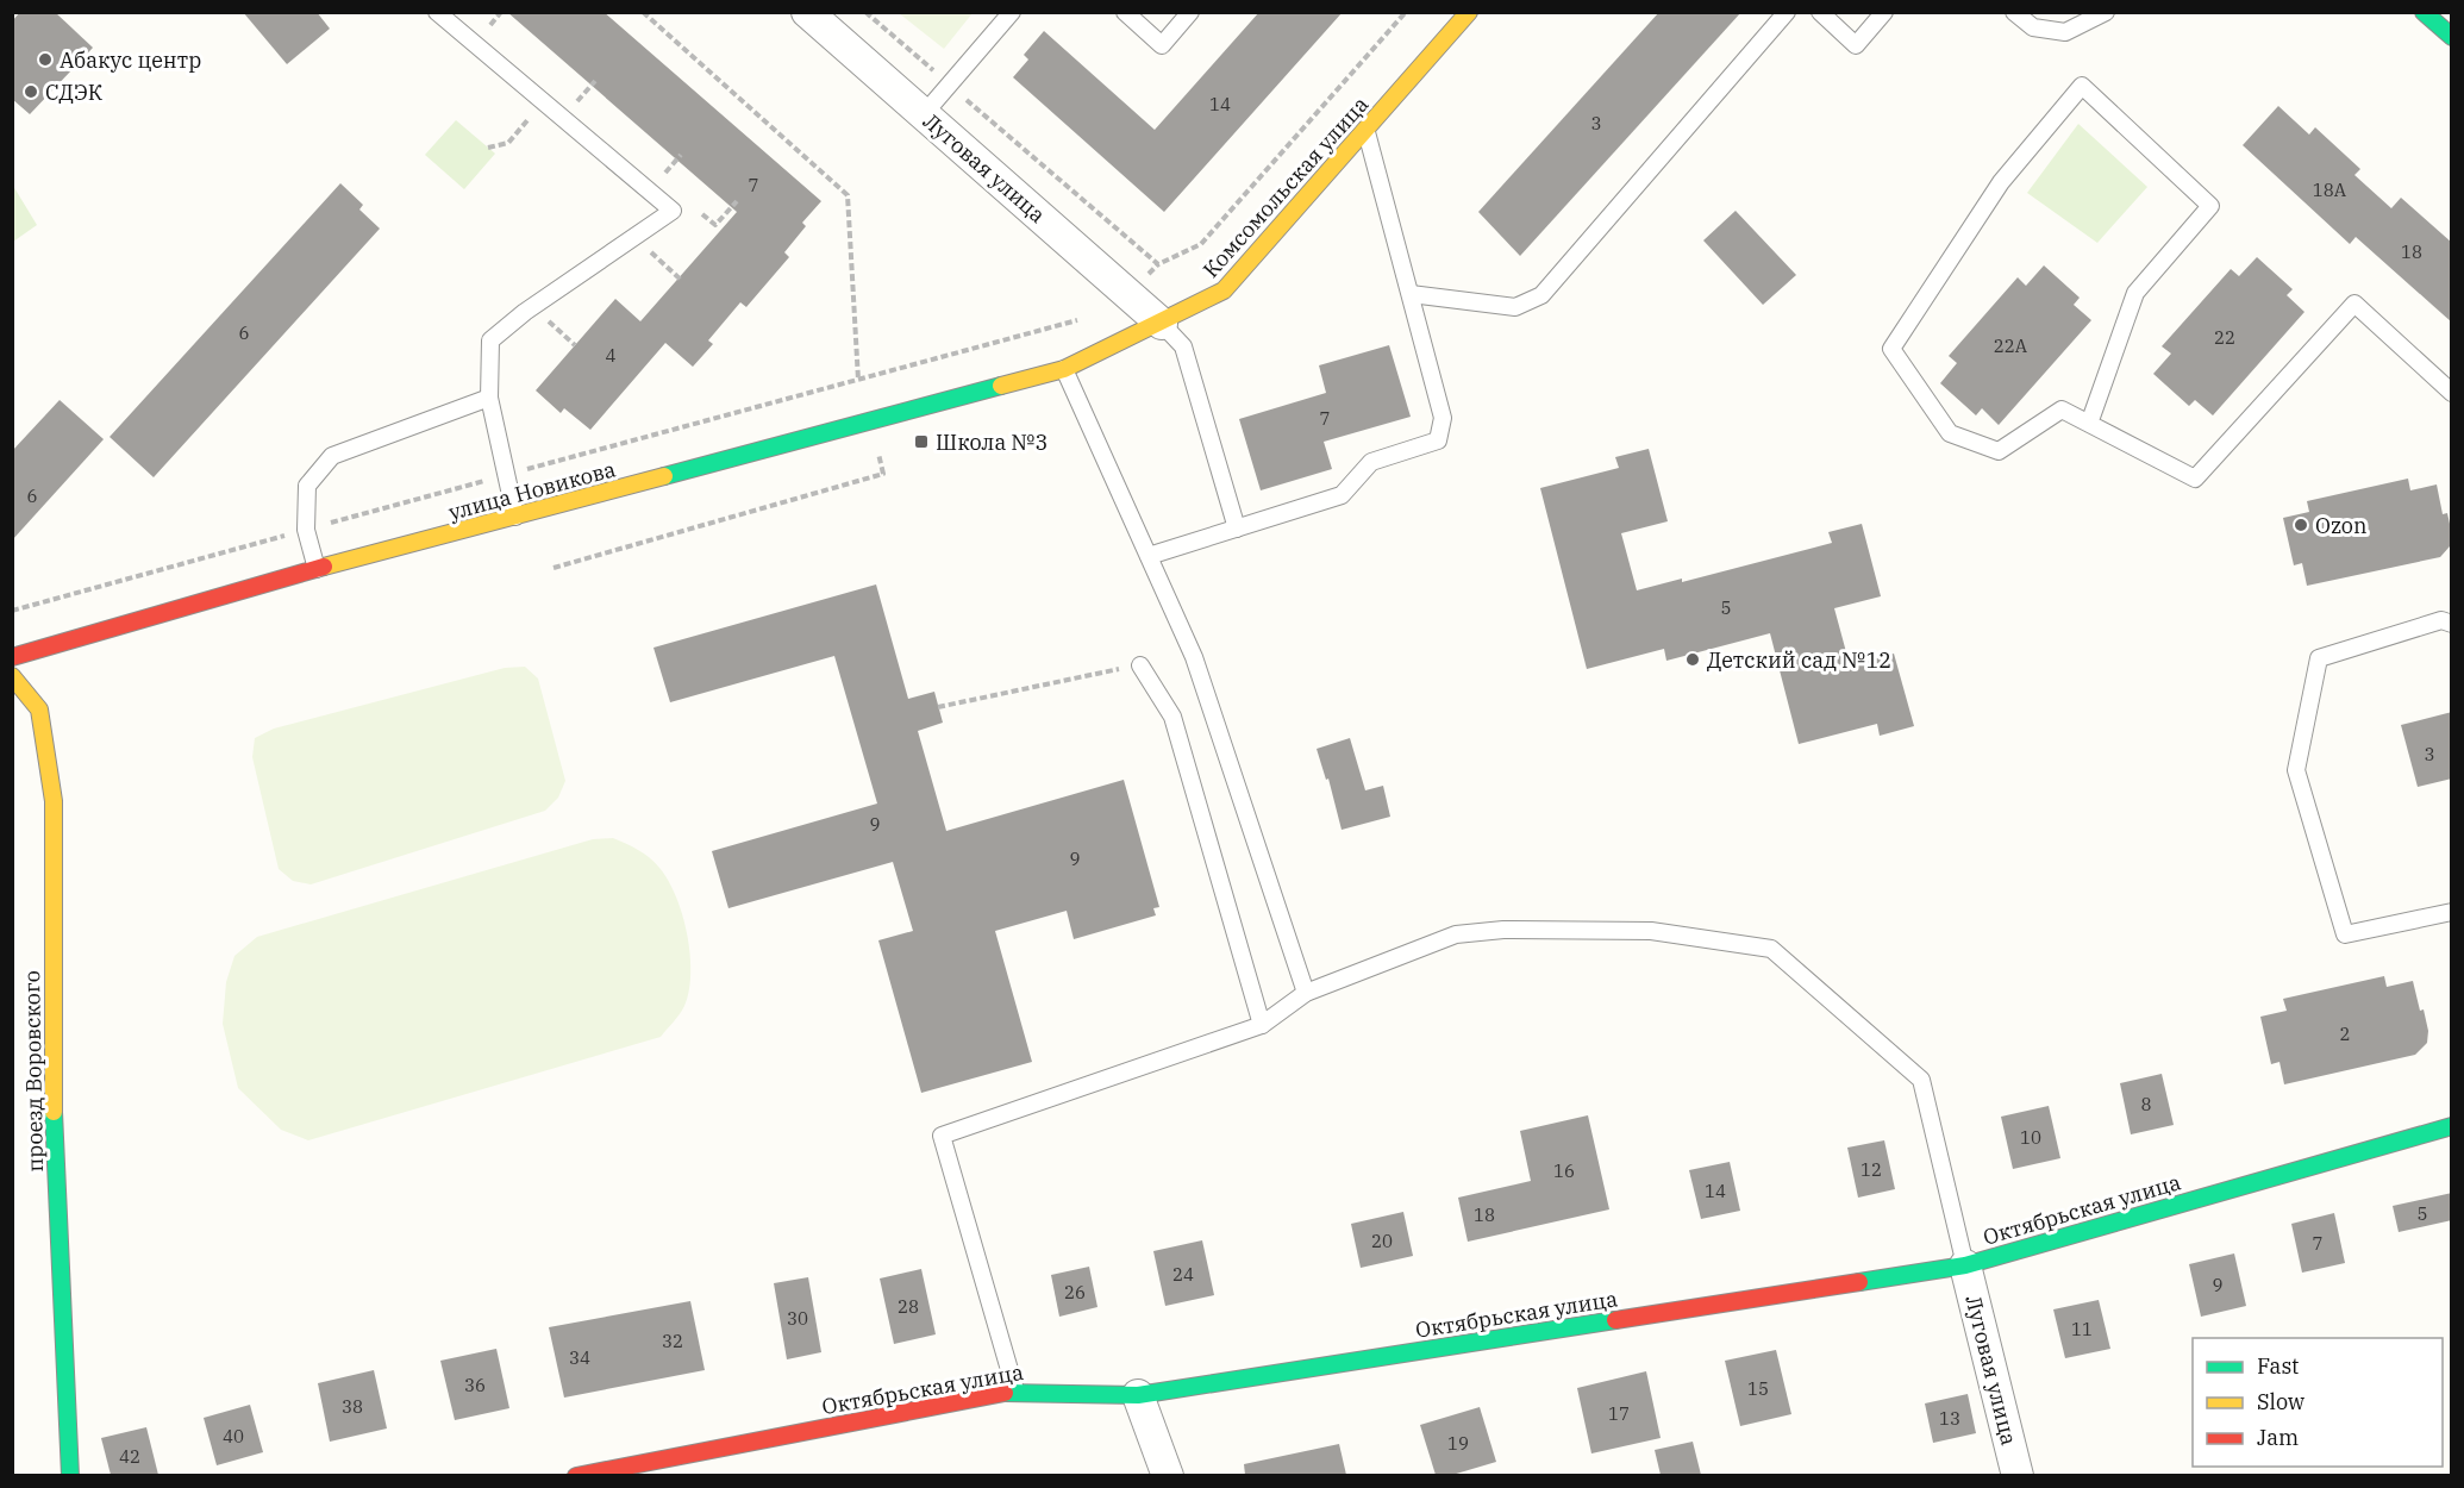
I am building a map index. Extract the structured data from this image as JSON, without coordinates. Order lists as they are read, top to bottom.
{
  "streets": {
    "street": [
      "Луговая улица",
      "Комсомольская улица",
      "улица Новикова",
      "проезд Воровского",
      "Октябрьская улица"
    ]
  },
  "crossings": [
    ["Луговая улица", "Комсомольская улица"],
    ["Луговая улица", "Октябрьская улица"],
    ["Комсомольская улица", "улица Новикова"]
  ],
  "places": {
    "other": [
      "Абакус центр",
      "СДЭК",
      "Ozon",
      "Детский сад №12"
    ],
    "transit": ["Школа №3"]
  },
  "house_numbers": [
    "14",
    "3",
    "7",
    "18А",
    "18",
    "6",
    "22",
    "22А",
    "4",
    "7",
    "6",
    "5",
    "3",
    "9",
    "9",
    "2",
    "8",
    "10",
    "12",
    "16",
    "14",
    "5",
    "18",
    "20",
    "7",
    "24",
    "9",
    "26",
    "28",
    "30",
    "11",
    "32",
    "34",
    "36",
    "15",
    "38",
    "17",
    "13",
    "40",
    "19",
    "42"
  ],
  "legend": ["Fast", "Slow", "Jam"]
}
